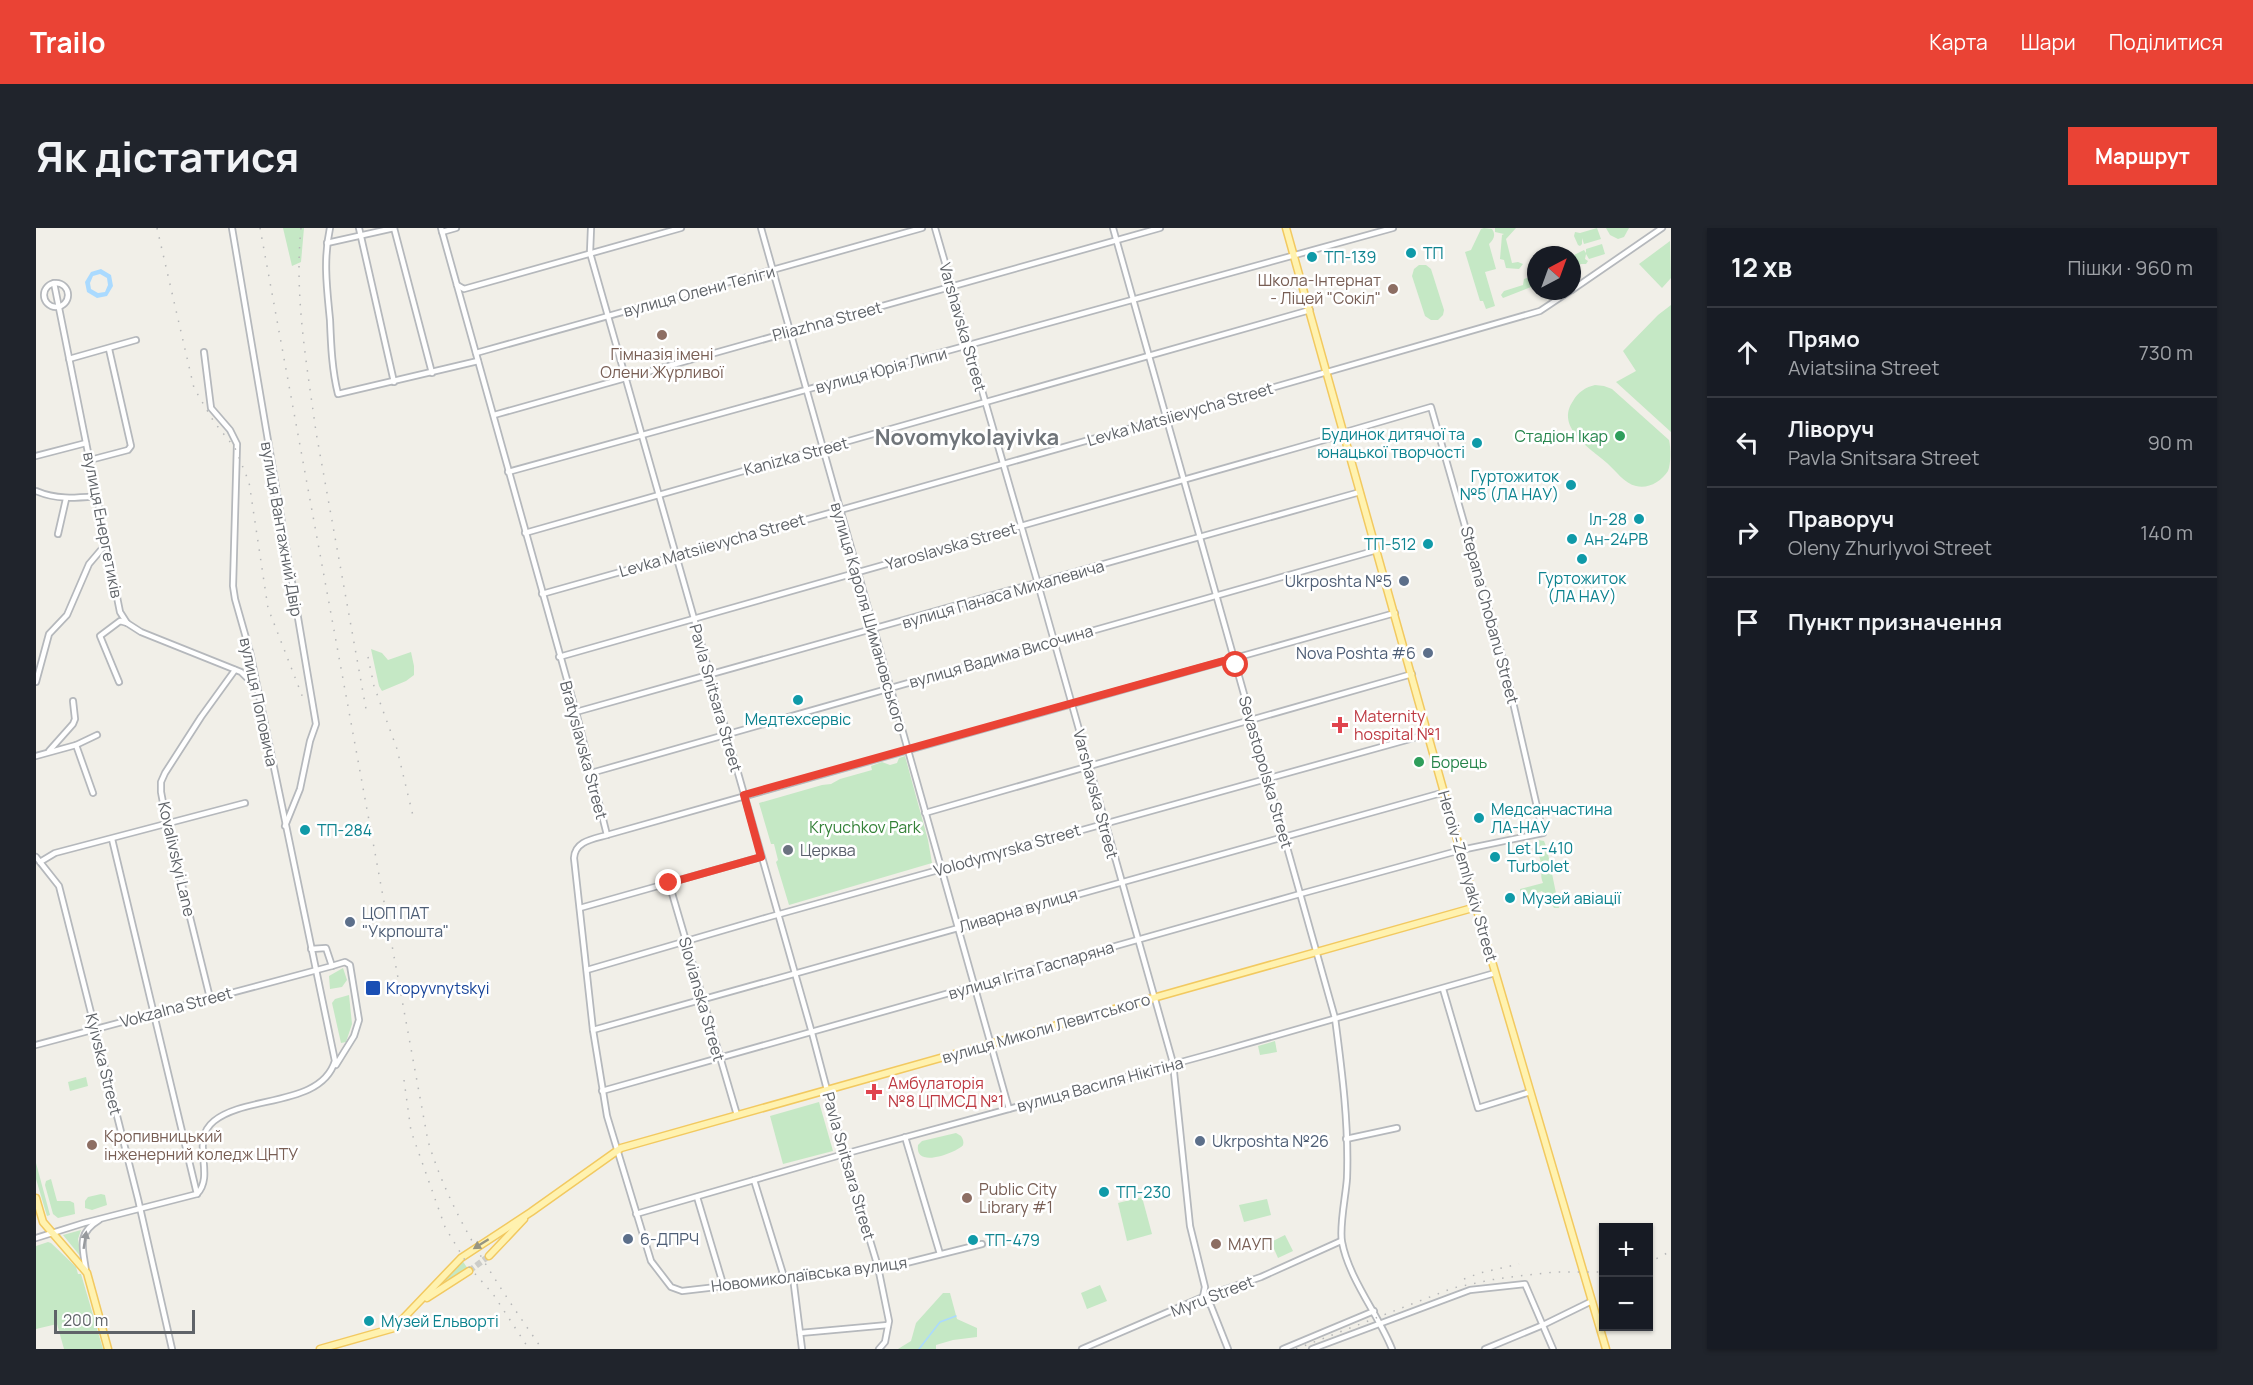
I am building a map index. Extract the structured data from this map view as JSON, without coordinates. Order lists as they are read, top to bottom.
{
  "streets": {
    "main road": ["Heroiv-Zemlyakiv Street", "вулиця Миколи Левитського"],
    "street": [
      "вулиця Олени Теліги",
      "Pliazhna Street",
      "Varshavska Street",
      "вулиця Юрія Липи",
      "Levka Matsiievycha Street",
      "Kanizka Street",
      "вулиця Енергетиків",
      "вулиця Вантажний Двір",
      "Yaroslavska Street",
      "вулиця Панаса Михалевича",
      "Stepana Chobanu Street",
      "вулиця Кароля Шимановського",
      "вулиця Вадима Височина",
      "Pavla Snitsara Street",
      "вулиця Поповича",
      "Bratyslavska Street",
      "Sevastopolska Street",
      "Volodymyrska Street",
      "Kovalivskyi Lane",
      "Ливарна вулиця",
      "вулиця Ігіта Гаспаряна",
      "Slovianska Street",
      "Vokzalna Street",
      "Kyivska Street",
      "вулиця Василя Нікітіна",
      "Новомиколаївська вулиця",
      "Myru Street"
    ]
  },
  "crossings": [
    ["вулиця Олени Теліги", "вулиця Кароля Шимановського"],
    ["вулиця Олени Теліги", "Pavla Snitsara Street"],
    ["вулиця Олени Теліги", "Bratyslavska Street"],
    ["Pliazhna Street", "Varshavska Street"],
    ["Pliazhna Street", "вулиця Кароля Шимановського"],
    ["Pliazhna Street", "Pavla Snitsara Street"],
    ["Pliazhna Street", "Bratyslavska Street"],
    ["Pliazhna Street", "Sevastopolska Street"],
    ["Varshavska Street", "вулиця Юрія Липи"],
    ["Varshavska Street", "Levka Matsiievycha Street"],
    ["Varshavska Street", "Kanizka Street"],
    ["Varshavska Street", "Yaroslavska Street"],
    ["Varshavska Street", "вулиця Панаса Михалевича"],
    ["Varshavska Street", "вулиця Вадима Височина"],
    ["Varshavska Street", "Volodymyrska Street"],
    ["Varshavska Street", "Ливарна вулиця"],
    ["Varshavska Street", "вулиця Ігіта Гаспаряна"],
    ["Varshavska Street", "вулиця Миколи Левитського"],
    ["Varshavska Street", "вулиця Василя Нікітіна"],
    ["Varshavska Street", "Myru Street"],
    ["вулиця Юрія Липи", "вулиця Кароля Шимановського"],
    ["вулиця Юрія Липи", "Pavla Snitsara Street"],
    ["вулиця Юрія Липи", "Bratyslavska Street"],
    ["вулиця Юрія Липи", "Sevastopolska Street"],
    ["вулиця Юрія Липи", "Heroiv-Zemlyakiv Street"],
    ["Levka Matsiievycha Street", "вулиця Кароля Шимановського"],
    ["Levka Matsiievycha Street", "Pavla Snitsara Street"],
    ["Levka Matsiievycha Street", "Bratyslavska Street"],
    ["Levka Matsiievycha Street", "Sevastopolska Street"],
    ["Levka Matsiievycha Street", "Heroiv-Zemlyakiv Street"],
    ["Kanizka Street", "вулиця Кароля Шимановського"],
    ["Kanizka Street", "Pavla Snitsara Street"],
    ["Kanizka Street", "Bratyslavska Street"],
    ["Kanizka Street", "Sevastopolska Street"],
    ["Kanizka Street", "Heroiv-Zemlyakiv Street"],
    ["вулиця Вантажний Двір", "вулиця Поповича"],
    ["Yaroslavska Street", "Stepana Chobanu Street"],
    ["Yaroslavska Street", "вулиця Кароля Шимановського"],
    ["Yaroslavska Street", "Pavla Snitsara Street"],
    ["Yaroslavska Street", "Bratyslavska Street"],
    ["Yaroslavska Street", "Sevastopolska Street"],
    ["Yaroslavska Street", "Heroiv-Zemlyakiv Street"],
    ["вулиця Панаса Михалевича", "вулиця Кароля Шимановського"],
    ["вулиця Панаса Михалевича", "Pavla Snitsara Street"],
    ["вулиця Панаса Михалевича", "Bratyslavska Street"],
    ["вулиця Панаса Михалевича", "Sevastopolska Street"],
    ["вулиця Панаса Михалевича", "Heroiv-Zemlyakiv Street"],
    ["Stepana Chobanu Street", "Heroiv-Zemlyakiv Street"],
    ["Stepana Chobanu Street", "вулиця Ігіта Гаспаряна"],
    ["вулиця Кароля Шимановського", "вулиця Вадима Височина"],
    ["вулиця Кароля Шимановського", "Volodymyrska Street"],
    ["вулиця Кароля Шимановського", "Ливарна вулиця"],
    ["вулиця Кароля Шимановського", "вулиця Ігіта Гаспаряна"],
    ["вулиця Кароля Шимановського", "вулиця Миколи Левитського"],
    ["вулиця Кароля Шимановського", "вулиця Василя Нікітіна"],
    ["вулиця Вадима Височина", "Pavla Snitsara Street"],
    ["вулиця Вадима Височина", "Bratyslavska Street"],
    ["вулиця Вадима Височина", "Sevastopolska Street"],
    ["вулиця Вадима Височина", "Heroiv-Zemlyakiv Street"],
    ["Pavla Snitsara Street", "Volodymyrska Street"],
    ["Pavla Snitsara Street", "Ливарна вулиця"],
    ["Pavla Snitsara Street", "вулиця Ігіта Гаспаряна"],
    ["Pavla Snitsara Street", "вулиця Миколи Левитського"],
    ["Pavla Snitsara Street", "вулиця Василя Нікітіна"],
    ["Pavla Snitsara Street", "Новомиколаївська вулиця"],
    ["вулиця Поповича", "Vokzalna Street"],
    ["Bratyslavska Street", "Volodymyrska Street"],
    ["Bratyslavska Street", "Ливарна вулиця"],
    ["Bratyslavska Street", "вулиця Ігіта Гаспаряна"],
    ["Bratyslavska Street", "вулиця Миколи Левитського"],
    ["Bratyslavska Street", "вулиця Василя Нікітіна"],
    ["Bratyslavska Street", "Новомиколаївська вулиця"],
    ["Sevastopolska Street", "Volodymyrska Street"],
    ["Sevastopolska Street", "Ливарна вулиця"],
    ["Sevastopolska Street", "вулиця Ігіта Гаспаряна"],
    ["Sevastopolska Street", "вулиця Миколи Левитського"],
    ["Sevastopolska Street", "вулиця Василя Нікітіна"],
    ["Sevastopolska Street", "Myru Street"],
    ["Volodymyrska Street", "Heroiv-Zemlyakiv Street"],
    ["Volodymyrska Street", "Slovianska Street"],
    ["Kovalivskyi Lane", "Vokzalna Street"],
    ["Heroiv-Zemlyakiv Street", "Ливарна вулиця"],
    ["Heroiv-Zemlyakiv Street", "вулиця Ігіта Гаспаряна"],
    ["Heroiv-Zemlyakiv Street", "вулиця Миколи Левитського"],
    ["Heroiv-Zemlyakiv Street", "вулиця Василя Нікітіна"],
    ["Ливарна вулиця", "Slovianska Street"],
    ["вулиця Ігіта Гаспаряна", "Slovianska Street"],
    ["Slovianska Street", "вулиця Миколи Левитського"],
    ["Vokzalna Street", "Kyivska Street"]
  ],
  "districts": ["Novomykolayivka"],
  "parks": ["Kryuchkov Park"],
  "places": {
    "other": [
      "ТП",
      "ТП-139",
      "Школа-Інтернат - Ліцей \"Сокіл\"",
      "Гімназія імені Олени Журливої",
      "Стадіон Ікар",
      "Будинок дитячої та юнацької творчості",
      "Гуртожиток №5 (ЛА НАУ)",
      "Іл-28",
      "Ан-24РВ",
      "ТП-512",
      "Гуртожиток (ЛА НАУ)",
      "Ukrposhta №5",
      "Nova Poshta #6",
      "Медтехсервіс",
      "Борець",
      "Медсанчастина ЛА-НАУ",
      "ТП-284",
      "Церква",
      "Let L-410 Turbolet",
      "Музей авіації",
      "ЦОП ПАТ \"Укрпошта\"",
      "Ukrposhta №26",
      "Кропивницький інженерний коледж ЦНТУ",
      "ТП-230",
      "Public City Library #1",
      "6-ДПРЧ",
      "ТП-479",
      "МАУП",
      "Музей Ельворті"
    ],
    "health": ["Maternity hospital №1", "Амбулаторія №8 ЦПМСД №1"],
    "transit": ["Kropyvnytskyi"]
  },
  "scale_bar": "200 m",
  "north": "top right",
  "page": {
    "header": "Trailo",
    "nav": ["Карта", "Шари", "Поділитися"],
    "title": "Як дістатися",
    "buttons": "Маршрут",
    "heading": ["12 хв", "Пішки · 960 m"],
    "list": [
      ["Прямо", "Aviatsiina Street", "730 m"],
      ["Ліворуч", "Pavla Snitsara Street", "90 m"],
      ["Праворуч", "Oleny Zhurlyvoi Street", "140 m"],
      "Пункт призначення"
    ],
    "map_buttons": ["+", "−"],
    "scale": "200 m"
  }
}
